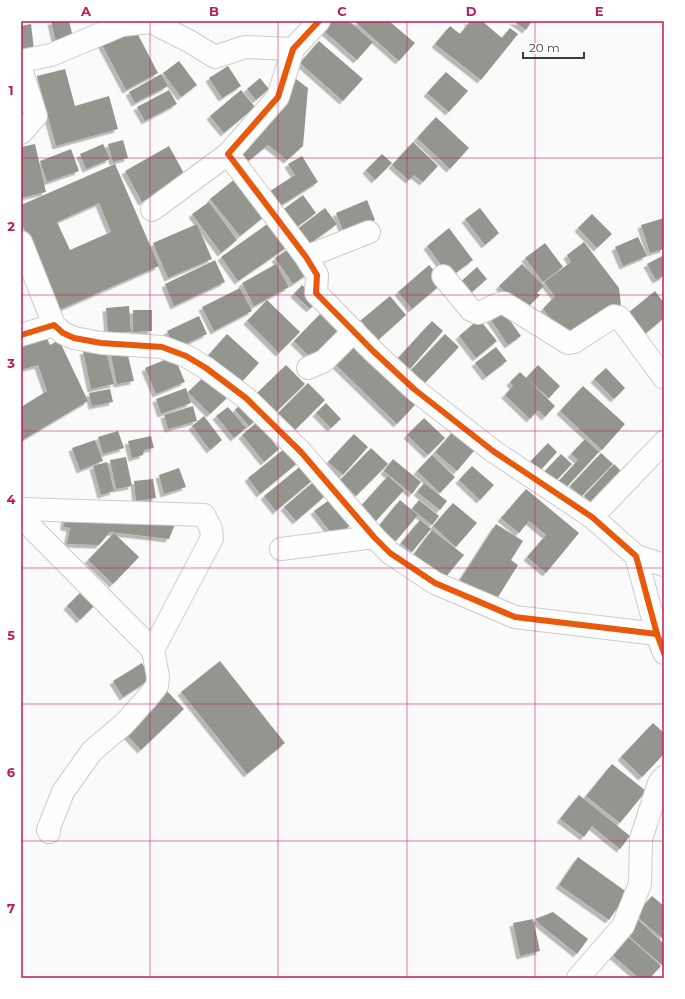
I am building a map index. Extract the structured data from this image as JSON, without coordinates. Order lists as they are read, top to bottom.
{
  "scale_bar": "20 m",
  "grid": {
    "columns": [
      "A",
      "B",
      "C",
      "D",
      "E"
    ],
    "rows": [
      "1",
      "2",
      "3",
      "4",
      "5",
      "6",
      "7"
    ]
  }
}
